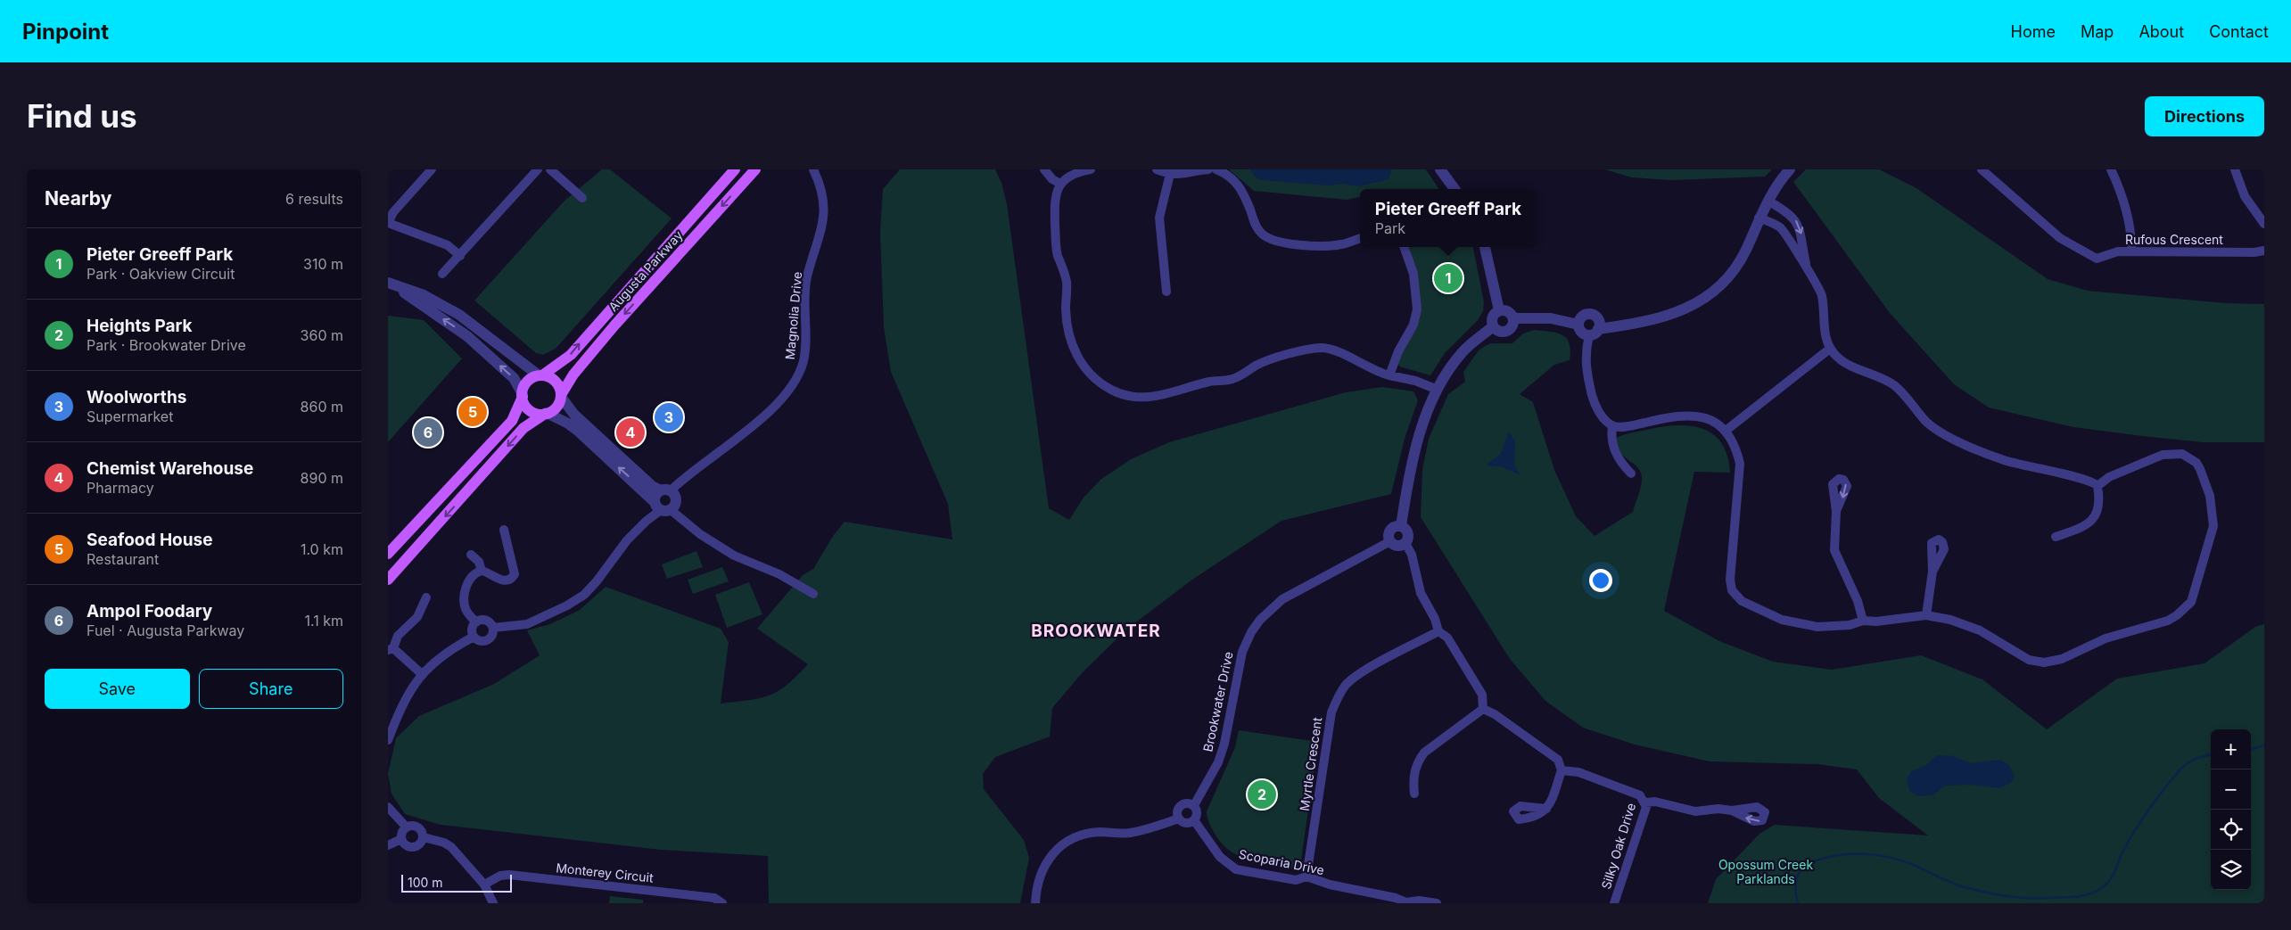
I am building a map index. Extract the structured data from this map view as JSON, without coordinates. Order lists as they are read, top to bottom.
{
  "streets": {
    "main road": ["Augusta Parkway"],
    "street": [
      "Rufous Crescent",
      "Magnolia Drive",
      "Brookwater Drive",
      "Myrtle Crescent",
      "Silky Oak Drive",
      "Scoparia Drive",
      "Monterey Circuit"
    ]
  },
  "crossings": [
    ["Brookwater Drive", "Scoparia Drive"],
    ["Myrtle Crescent", "Scoparia Drive"]
  ],
  "districts": ["BROOKWATER"],
  "parks": ["Opossum Creek Parklands"],
  "scale_bar": "100 m",
  "page": {
    "header": "Pinpoint",
    "nav": [
      "Home",
      "Map",
      "About",
      "Contact"
    ],
    "buttons": [
      "Directions",
      ["Save", "Share"]
    ],
    "title": "Find us",
    "heading": ["Nearby", "6 results"],
    "popup": ["Pieter Greeff Park", "Park"],
    "list": [
      {
        "mark": "1",
        "name": "Pieter Greeff Park",
        "note": "Park · Oakview Circuit",
        "value": "310 m"
      },
      {
        "mark": "2",
        "name": "Heights Park",
        "note": "Park · Brookwater Drive",
        "value": "360 m"
      },
      {
        "mark": "3",
        "name": "Woolworths",
        "note": "Supermarket",
        "value": "860 m"
      },
      {
        "mark": "4",
        "name": "Chemist Warehouse",
        "note": "Pharmacy",
        "value": "890 m"
      },
      {
        "mark": "5",
        "name": "Seafood House",
        "note": "Restaurant",
        "value": "1.0 km"
      },
      {
        "mark": "6",
        "name": "Ampol Foodary",
        "note": "Fuel · Augusta Parkway",
        "value": "1.1 km"
      }
    ],
    "pins": [
      "1",
      "5",
      "3",
      "4",
      "6",
      "2"
    ],
    "map_buttons": ["+", "−"],
    "scale": "100 m"
  }
}
